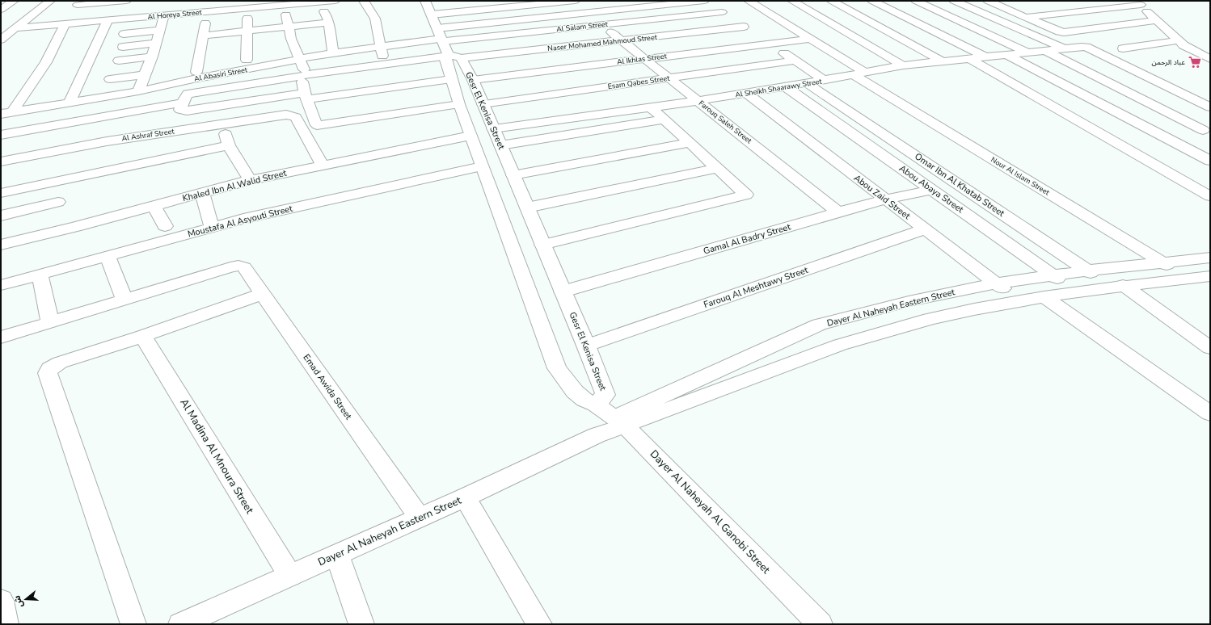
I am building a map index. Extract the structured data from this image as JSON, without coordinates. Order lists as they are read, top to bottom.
{
  "streets": {
    "main road": [
      "Al Horeya Street",
      "Al Salam Street",
      "Naser Mohamed Mahmoud Street",
      "Al Ikhlas Street",
      "Al Abasiri Street",
      "Esam Qabes Street",
      "Al Sheikh Shaarawy Street",
      "Gesr El Kenisa Street",
      "Farouq Saleh Street",
      "Al Ashraf Street",
      "Nour Al Islam Street",
      "Omar Ibn Al Khatab Street",
      "Khaled Ibn Al Walid Street",
      "Abou Abaya Street",
      "Abou Zaid Street",
      "Moustafa Al Asyouti Street",
      "Gamal Al Badry Street",
      "Farouq Al Meshtawy Street",
      "Dayer Al Naheyah Eastern Street",
      "Emad Awida Street",
      "Al Madina Al Mnoura Street",
      "Dayer Al Naheyah Al Ganobi Street"
    ]
  },
  "crossings": [
    ["Al Salam Street", "Naser Mohamed Mahmoud Street"],
    ["Al Salam Street", "Al Abasiri Street"],
    ["Al Salam Street", "Gesr El Kenisa Street"],
    ["Naser Mohamed Mahmoud Street", "Al Abasiri Street"],
    ["Naser Mohamed Mahmoud Street", "Gesr El Kenisa Street"],
    ["Naser Mohamed Mahmoud Street", "Farouq Saleh Street"],
    ["Al Ikhlas Street", "Gesr El Kenisa Street"],
    ["Al Ikhlas Street", "Farouq Saleh Street"],
    ["Al Ikhlas Street", "Nour Al Islam Street"],
    ["Al Abasiri Street", "Gesr El Kenisa Street"],
    ["Esam Qabes Street", "Gesr El Kenisa Street"],
    ["Esam Qabes Street", "Farouq Saleh Street"],
    ["Al Sheikh Shaarawy Street", "Gesr El Kenisa Street"],
    ["Al Sheikh Shaarawy Street", "Farouq Saleh Street"],
    ["Al Sheikh Shaarawy Street", "Nour Al Islam Street"],
    ["Al Sheikh Shaarawy Street", "Omar Ibn Al Khatab Street"],
    ["Al Sheikh Shaarawy Street", "Abou Abaya Street"],
    ["Al Sheikh Shaarawy Street", "Abou Zaid Street"],
    ["Gesr El Kenisa Street", "Khaled Ibn Al Walid Street"],
    ["Gesr El Kenisa Street", "Moustafa Al Asyouti Street"],
    ["Gesr El Kenisa Street", "Gamal Al Badry Street"],
    ["Gesr El Kenisa Street", "Farouq Al Meshtawy Street"],
    ["Gesr El Kenisa Street", "Dayer Al Naheyah Eastern Street"],
    ["Gesr El Kenisa Street", "Dayer Al Naheyah Al Ganobi Street"],
    ["Farouq Saleh Street", "Gamal Al Badry Street"],
    ["Al Ashraf Street", "Khaled Ibn Al Walid Street"],
    ["Nour Al Islam Street", "Dayer Al Naheyah Eastern Street"],
    ["Omar Ibn Al Khatab Street", "Dayer Al Naheyah Eastern Street"],
    ["Abou Abaya Street", "Gamal Al Badry Street"],
    ["Abou Abaya Street", "Dayer Al Naheyah Eastern Street"],
    ["Abou Zaid Street", "Gamal Al Badry Street"],
    ["Abou Zaid Street", "Farouq Al Meshtawy Street"],
    ["Abou Zaid Street", "Dayer Al Naheyah Eastern Street"],
    ["Dayer Al Naheyah Eastern Street", "Emad Awida Street"],
    ["Dayer Al Naheyah Eastern Street", "Al Madina Al Mnoura Street"],
    ["Dayer Al Naheyah Eastern Street", "Dayer Al Naheyah Al Ganobi Street"]
  ],
  "places": {
    "supermarket": ["عباد الرحمن"]
  },
  "north": "left"
}
